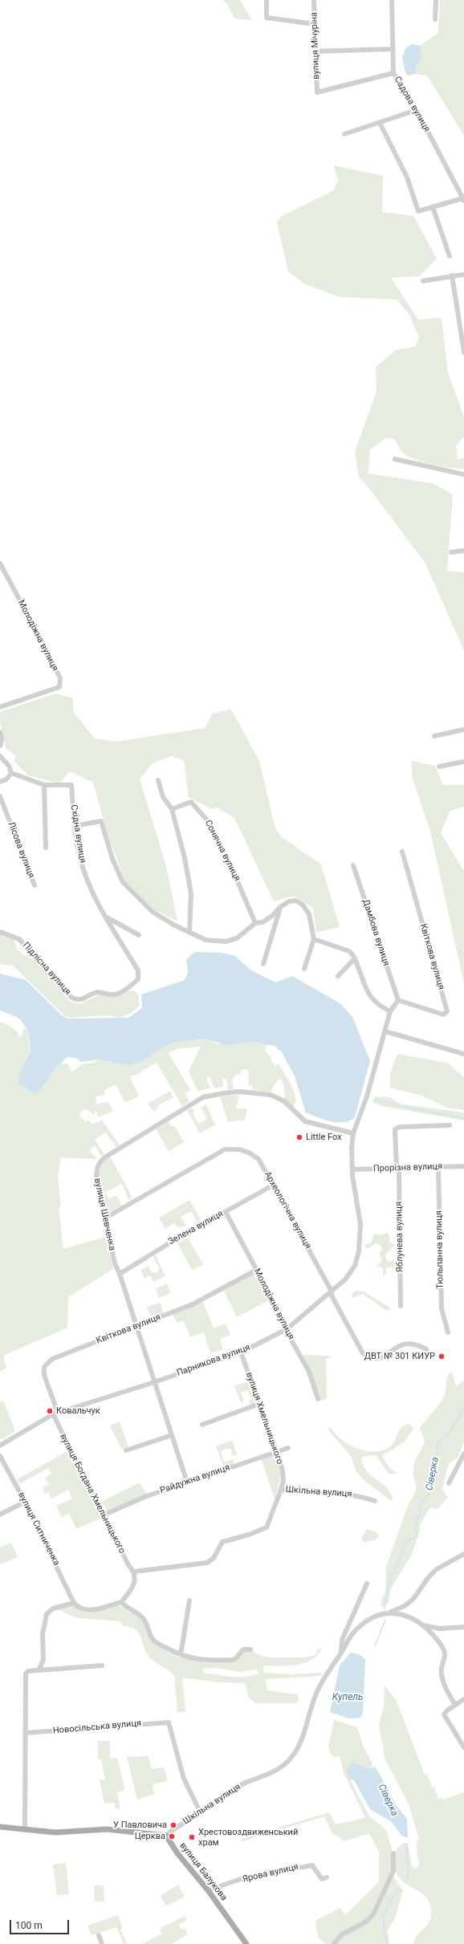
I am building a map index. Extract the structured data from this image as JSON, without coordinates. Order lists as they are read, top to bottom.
{
  "streets": {
    "main road": ["вулиця Балукова"],
    "street": [
      "вулиця Мічуріна",
      "Садова вулиця",
      "Молодіжна вулиця",
      "Східна вулиця",
      "Лісова вулиця",
      "Сонячна вулиця",
      "Дамбова вулиця",
      "Квіткова вулиця",
      "Підлісна вулиця",
      "Прорізна вулиця",
      "Археологічна вулиця",
      "вулиця Шевченка",
      "Зелена вулиця",
      "Яблунева вулиця",
      "Тюльпанна вулиця",
      "Парникова вулиця",
      "вулиця Хмельницького",
      "Райдужна вулиця",
      "Шкільна вулиця",
      "вулиця Богдана Хмельницького",
      "вулиця Ситниченка",
      "Новосільська вулиця",
      "Ярова вулиця"
    ]
  },
  "crossings": [
    ["вулиця Мічуріна", "Садова вулиця"],
    ["Молодіжна вулиця", "Квіткова вулиця"],
    ["Молодіжна вулиця", "Зелена вулиця"],
    ["Молодіжна вулиця", "Парникова вулиця"],
    ["Східна вулиця", "Підлісна вулиця"],
    ["Дамбова вулиця", "Квіткова вулиця"],
    ["Квіткова вулиця", "вулиця Шевченка"],
    ["Квіткова вулиця", "Парникова вулиця"],
    ["Квіткова вулиця", "вулиця Богдана Хмельницького"],
    ["Прорізна вулиця", "Яблунева вулиця"],
    ["Прорізна вулиця", "Тюльпанна вулиця"],
    ["Прорізна вулиця", "Парникова вулиця"],
    ["Археологічна вулиця", "вулиця Шевченка"],
    ["Археологічна вулиця", "Зелена вулиця"],
    ["Археологічна вулиця", "Парникова вулиця"],
    ["вулиця Шевченка", "Зелена вулиця"],
    ["вулиця Шевченка", "Парникова вулиця"],
    ["вулиця Шевченка", "Райдужна вулиця"],
    ["Парникова вулиця", "вулиця Хмельницького"],
    ["Парникова вулиця", "вулиця Богдана Хмельницького"],
    ["вулиця Хмельницького", "Райдужна вулиця"],
    ["вулиця Хмельницького", "Шкільна вулиця"],
    ["вулиця Хмельницького", "вулиця Богдана Хмельницького"],
    ["Райдужна вулиця", "вулиця Богдана Хмельницького"],
    ["Шкільна вулиця", "Новосільська вулиця"],
    ["Шкільна вулиця", "вулиця Балукова"],
    ["вулиця Балукова", "Ярова вулиця"]
  ],
  "water": ["Сіверка", "Купель"],
  "places": [
    "Little Fox",
    "ДВТ № 301 КИУР",
    "Ковальчук",
    "У Павловича",
    "Церква",
    "Хрестовоздвиженський храм"
  ],
  "scale_bar": "100 m"
}
